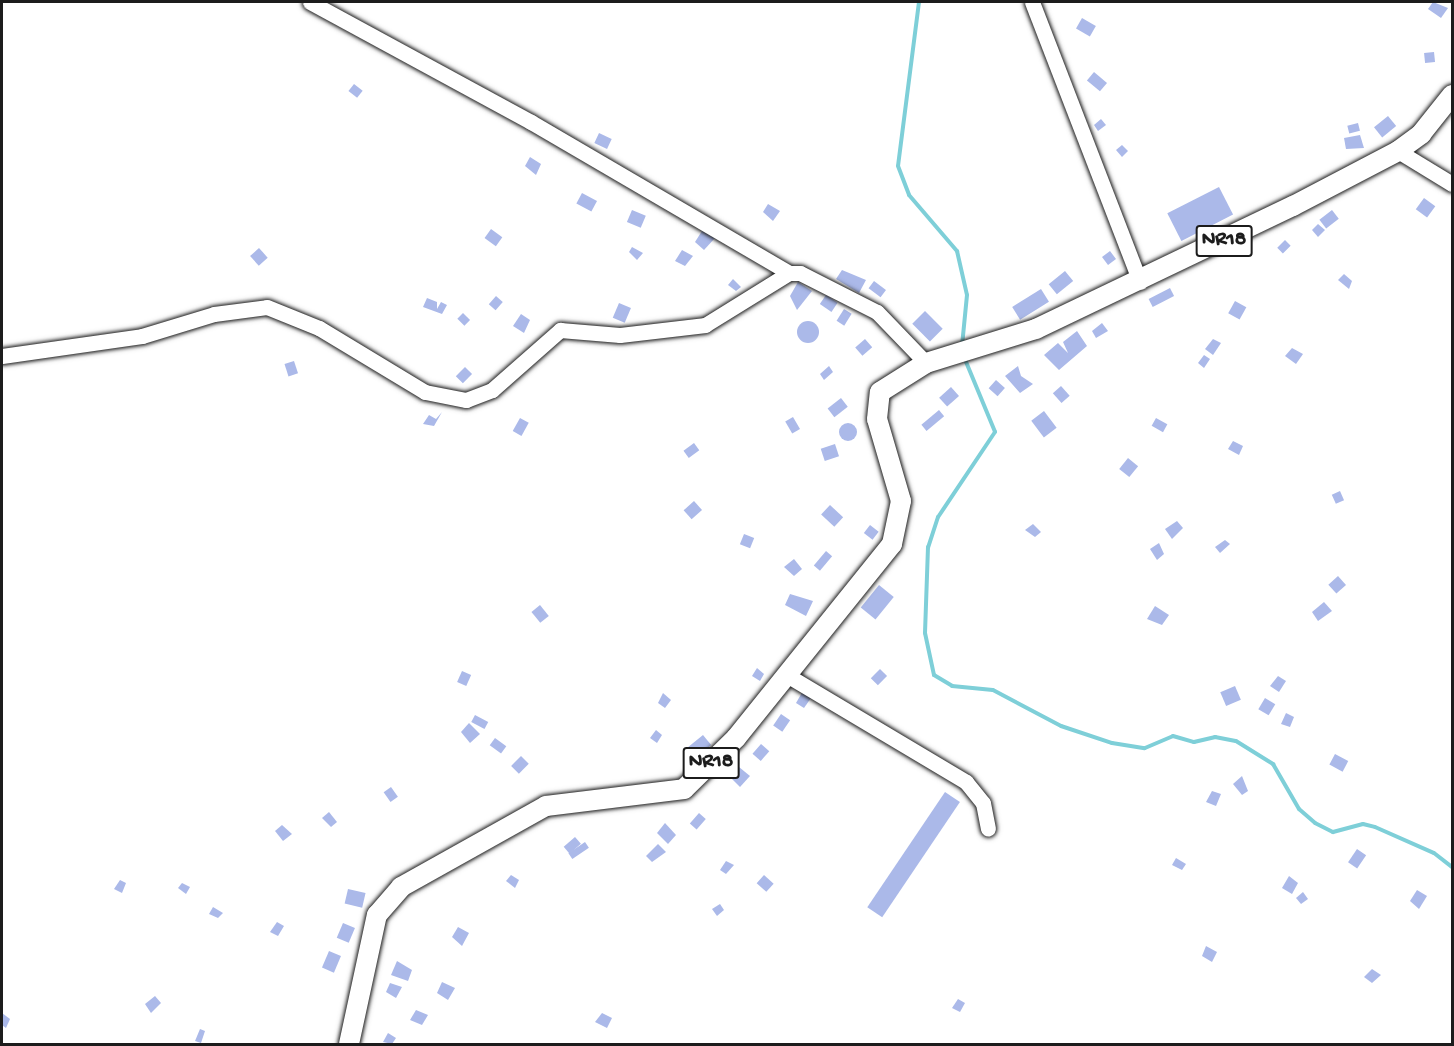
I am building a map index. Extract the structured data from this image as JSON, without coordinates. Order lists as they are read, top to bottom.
{
  "streets": {
    "main road": ["NR18"]
  }
}
